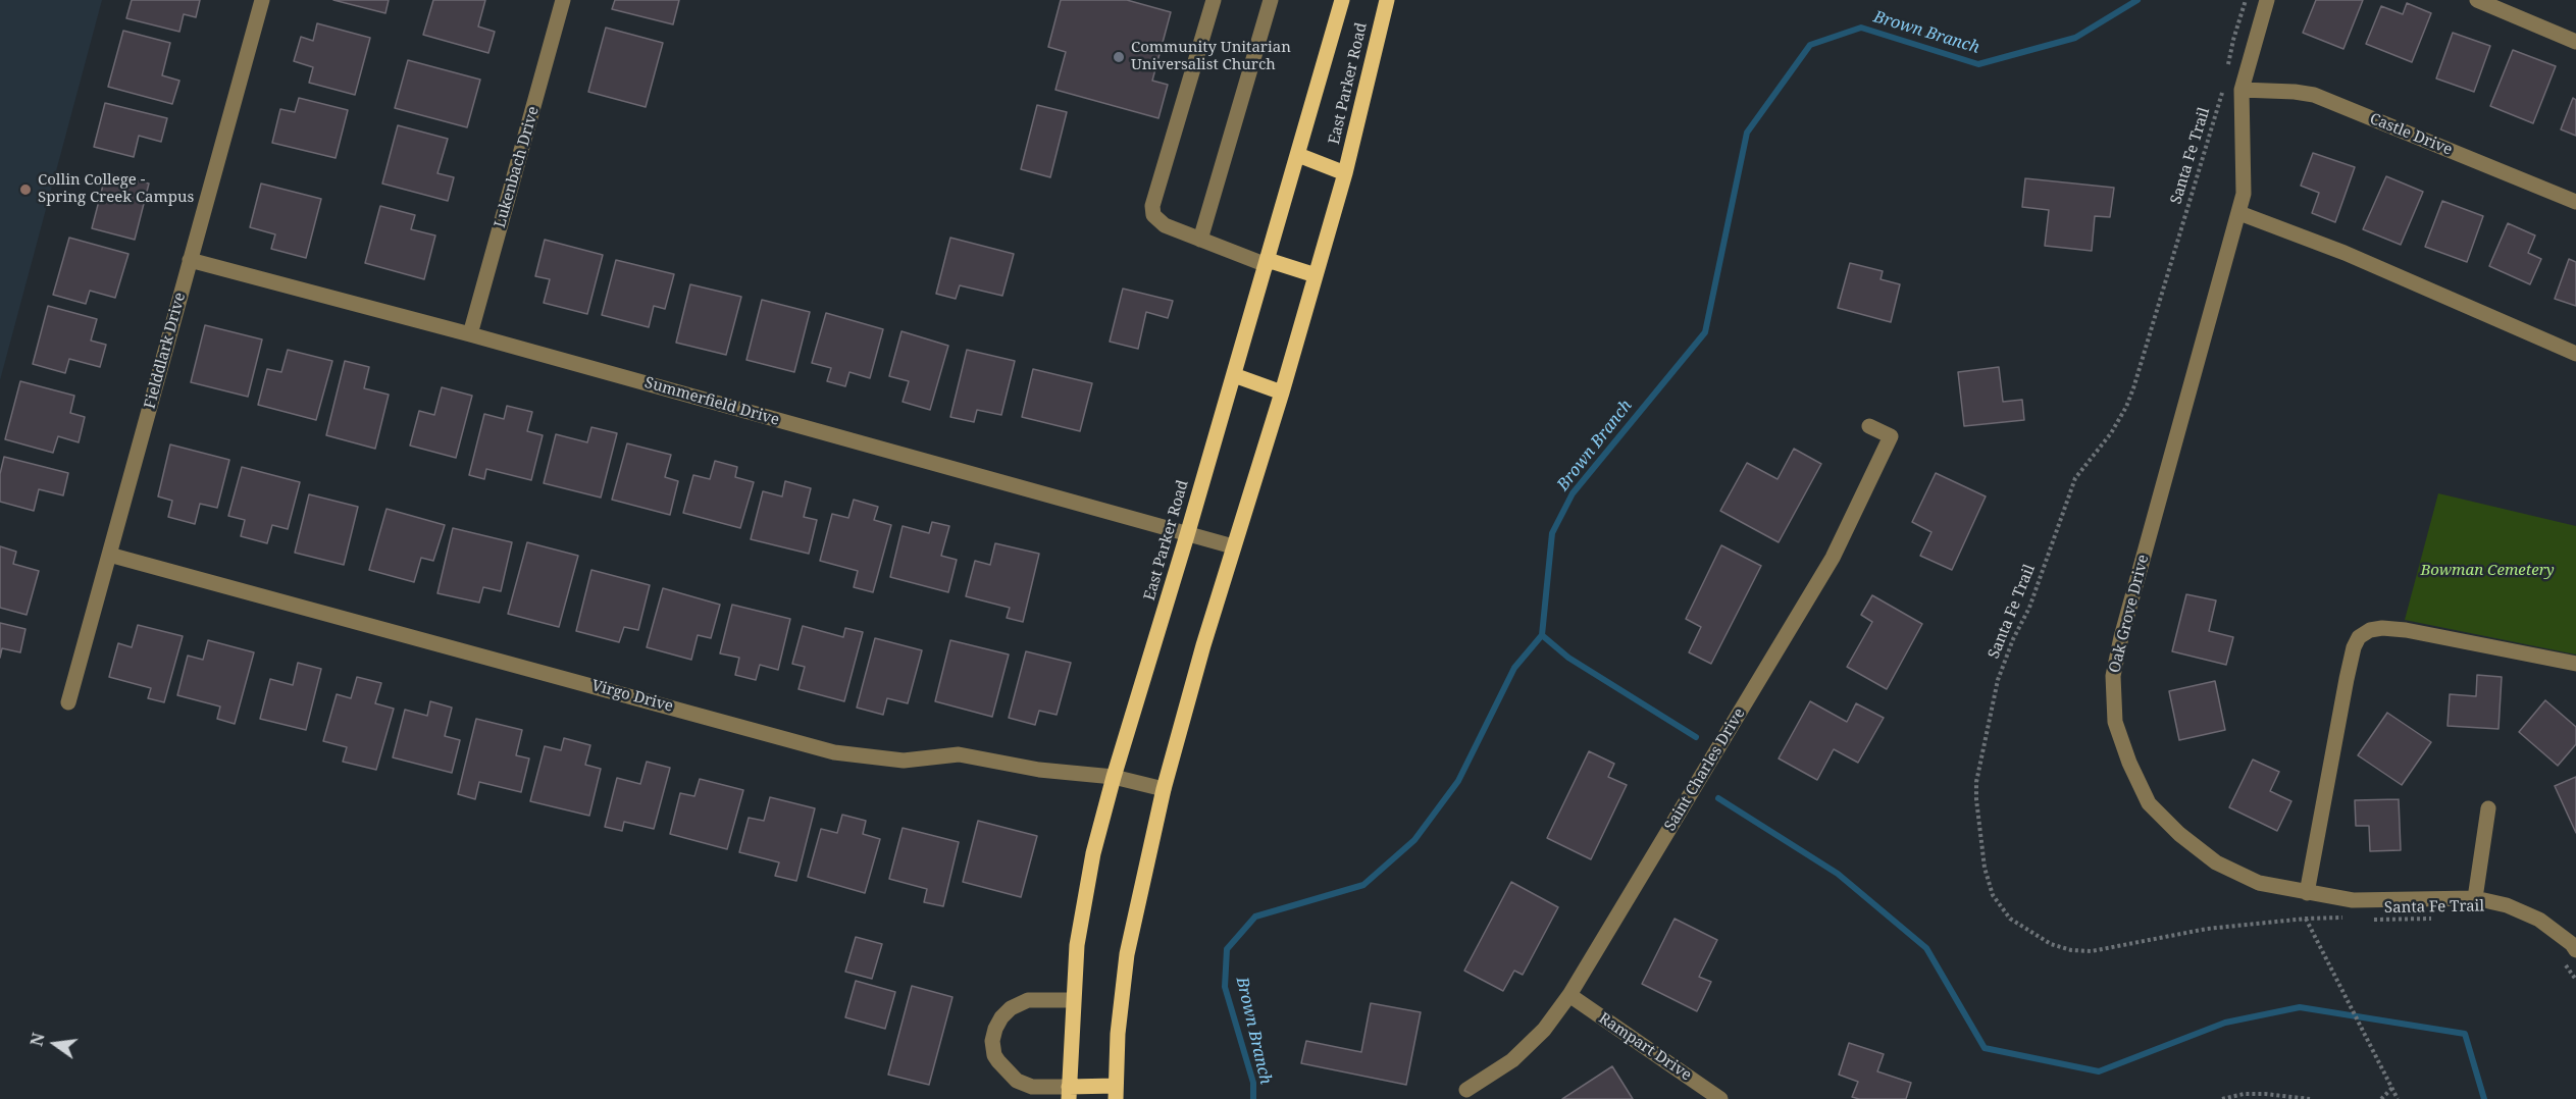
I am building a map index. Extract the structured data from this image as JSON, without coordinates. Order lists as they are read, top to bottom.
{
  "streets": {
    "main road": ["East Parker Road"],
    "street": [
      "Castle Drive",
      "Lukenbach Drive",
      "Fielddlark Drive",
      "Summerfield Drive",
      "Oak Grove Drive",
      "Virgo Drive",
      "Saint Charles Drive",
      "Rampart Drive"
    ],
    "path": ["Santa Fe Trail"]
  },
  "crossings": [
    ["East Parker Road", "Summerfield Drive"],
    ["East Parker Road", "Virgo Drive"],
    ["Castle Drive", "Oak Grove Drive"],
    ["Lukenbach Drive", "Summerfield Drive"],
    ["Fielddlark Drive", "Summerfield Drive"],
    ["Fielddlark Drive", "Virgo Drive"],
    ["Saint Charles Drive", "Rampart Drive"]
  ],
  "water": ["Brown Branch"],
  "parks": ["Bowman Cemetery"],
  "places": ["Community Unitarian Universalist Church", "Collin College - Spring Creek Campus"],
  "north": "left"
}
